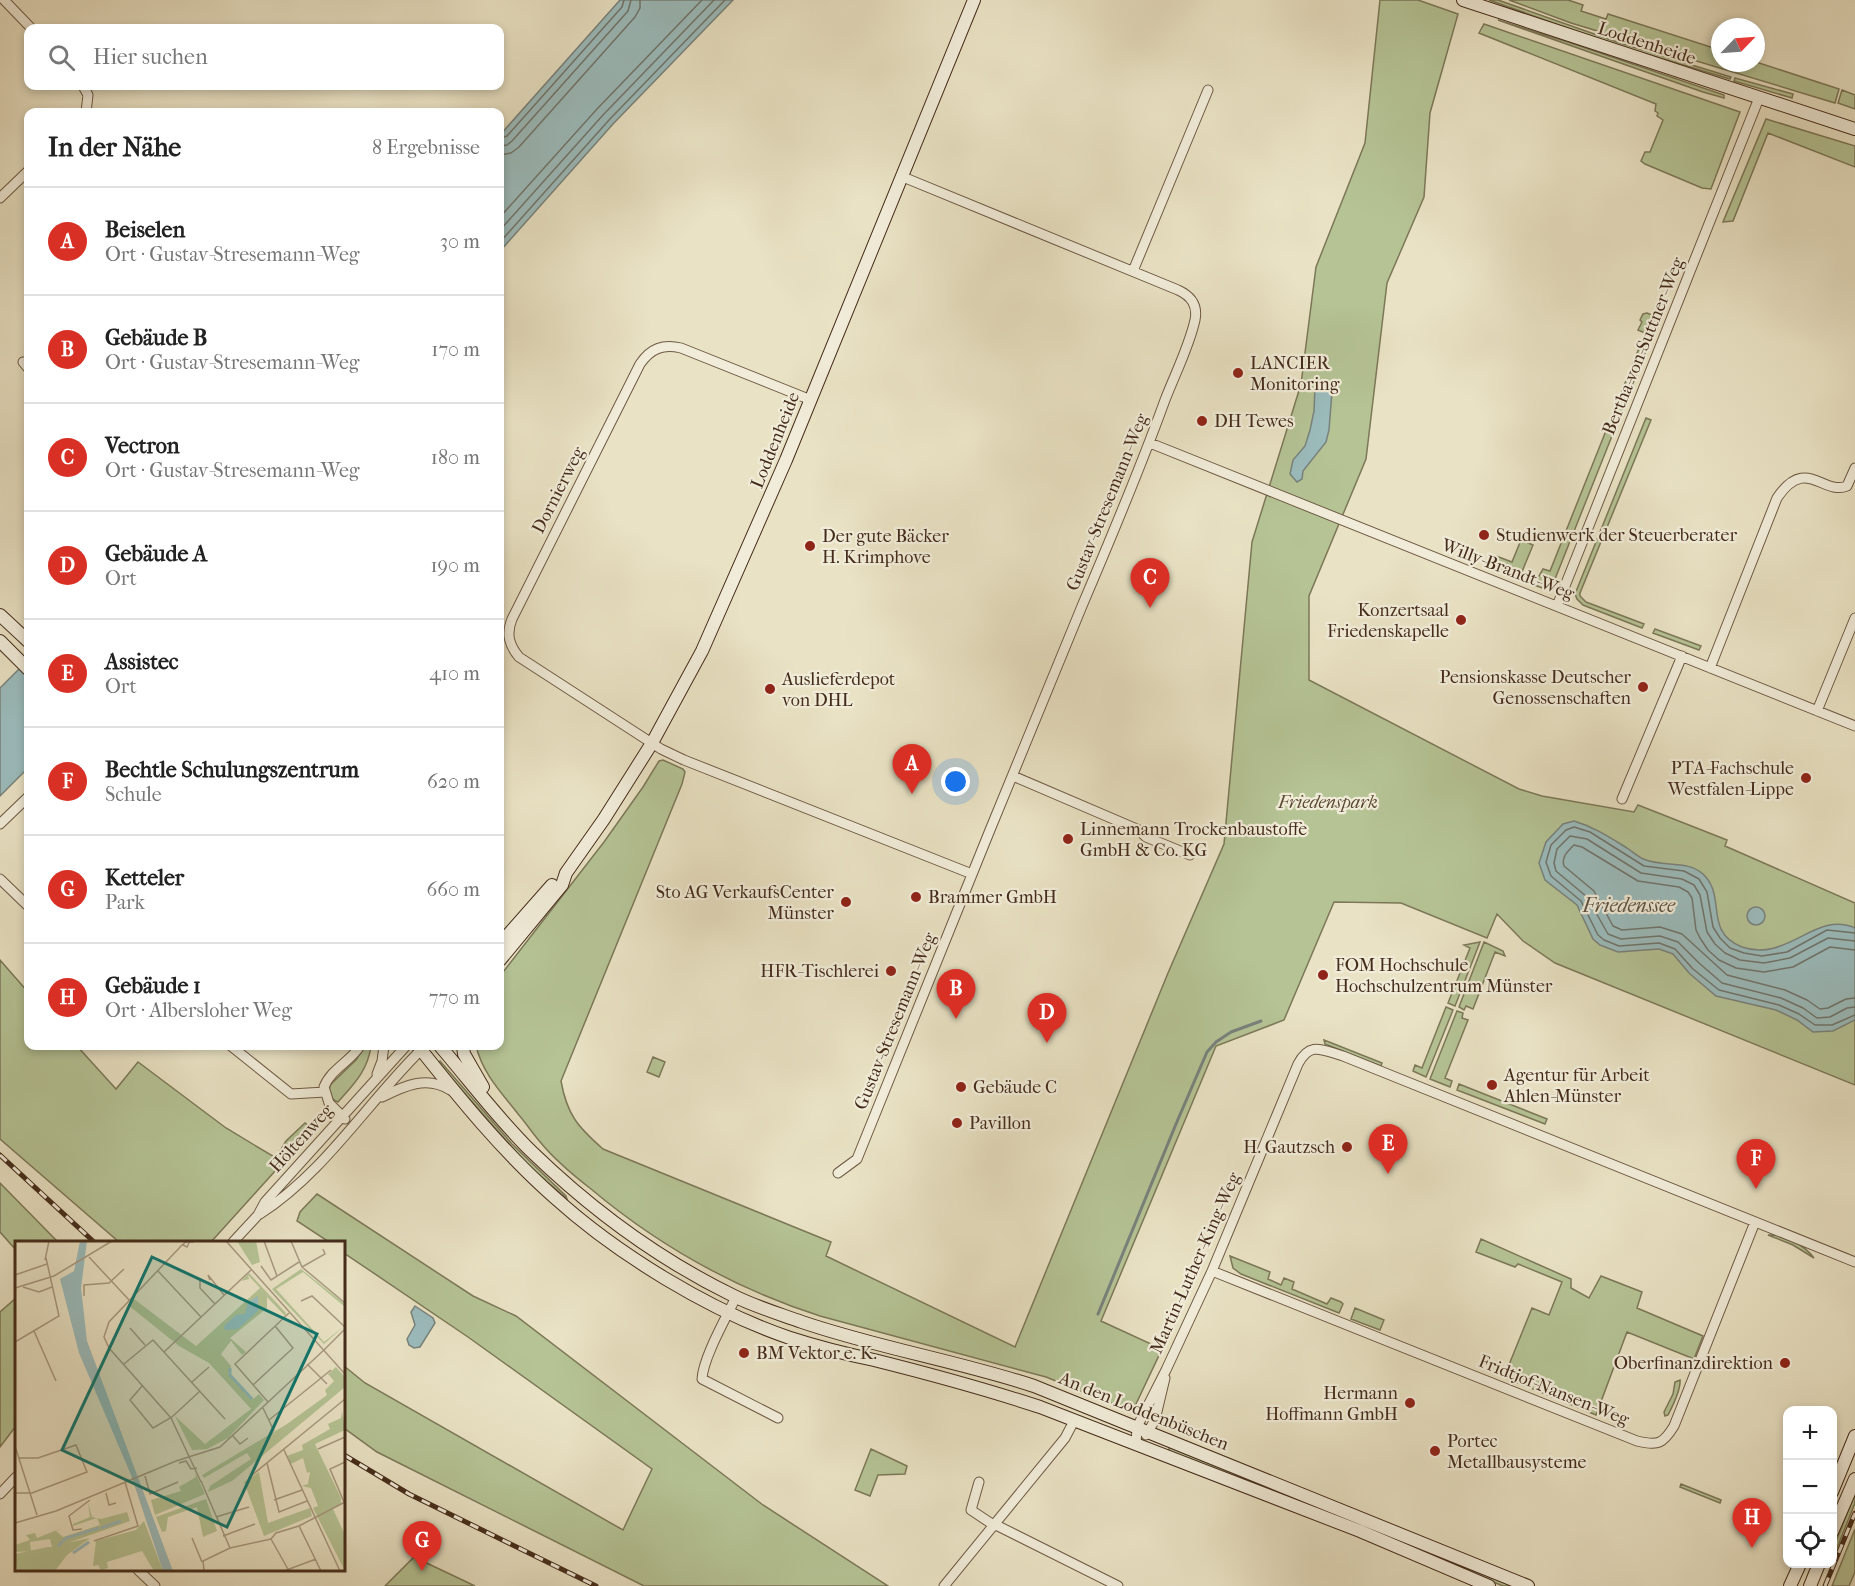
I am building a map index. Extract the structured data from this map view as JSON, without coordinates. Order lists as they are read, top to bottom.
{
  "streets": {
    "main road": ["Loddenheide", "An den Loddenbüschen"],
    "street": [
      "Bertha-von-Suttner-Weg",
      "Dornierweg",
      "Gustav-Stresemann-Weg",
      "Willy-Brandt-Weg",
      "Höltenweg",
      "Martin-Luther-King-Weg",
      "Fridtjof-Nansen-Weg"
    ]
  },
  "crossings": [
    ["Loddenheide", "Bertha-von-Suttner-Weg"],
    ["Loddenheide", "Dornierweg"],
    ["Loddenheide", "Gustav-Stresemann-Weg"],
    ["Bertha-von-Suttner-Weg", "Willy-Brandt-Weg"],
    ["Gustav-Stresemann-Weg", "Willy-Brandt-Weg"],
    ["Höltenweg", "An den Loddenbüschen"],
    ["Martin-Luther-King-Weg", "Fridtjof-Nansen-Weg"],
    ["Martin-Luther-King-Weg", "An den Loddenbüschen"]
  ],
  "water": ["Friedenssee"],
  "parks": ["Friedenspark"],
  "places": [
    "LANCIER Monitoring",
    "DH Tewes",
    "Studienwerk der Steuerberater",
    "Der gute Bäcker H. Krimphove",
    "Konzertsaal Friedenskapelle",
    "Pensionskasse Deutscher Genossenschaften",
    "Auslieferdepot von DHL",
    "PTA-Fachschule Westfalen-Lippe",
    "Linnemann Trockenbaustoffe GmbH & Co. KG",
    "Brammer GmbH",
    "Sto AG VerkaufsCenter Münster",
    "HFR-Tischlerei",
    "FOM Hochschule Hochschulzentrum Münster",
    "Agentur für Arbeit Ahlen-Münster",
    "Gebäude C",
    "Pavillon",
    "H. Gautzsch",
    "BM Vektor e. K.",
    "Oberfinanzdirektion",
    "Hermann Hoffmann GmbH",
    "Portec Metallbausysteme"
  ],
  "north": "top right",
  "page": {
    "search": "Hier suchen",
    "heading": ["In der Nähe", "8 Ergebnisse"],
    "list": [
      {
        "mark": "A",
        "name": "Beiselen",
        "note": "Ort · Gustav-Stresemann-Weg",
        "value": "30 m"
      },
      {
        "mark": "B",
        "name": "Gebäude B",
        "note": "Ort · Gustav-Stresemann-Weg",
        "value": "170 m"
      },
      {
        "mark": "C",
        "name": "Vectron",
        "note": "Ort · Gustav-Stresemann-Weg",
        "value": "180 m"
      },
      {
        "mark": "D",
        "name": "Gebäude A",
        "note": "Ort",
        "value": "190 m"
      },
      {
        "mark": "E",
        "name": "Assistec",
        "note": "Ort",
        "value": "410 m"
      },
      {
        "mark": "F",
        "name": "Bechtle Schulungszentrum",
        "note": "Schule",
        "value": "620 m"
      },
      {
        "mark": "G",
        "name": "Ketteler",
        "note": "Park",
        "value": "660 m"
      },
      {
        "mark": "H",
        "name": "Gebäude 1",
        "note": "Ort · Albersloher Weg",
        "value": "770 m"
      }
    ],
    "pins": [
      "C",
      "A",
      "B",
      "D",
      "E",
      "F",
      "H",
      "G"
    ],
    "map_buttons": ["+", "−"]
  }
}
